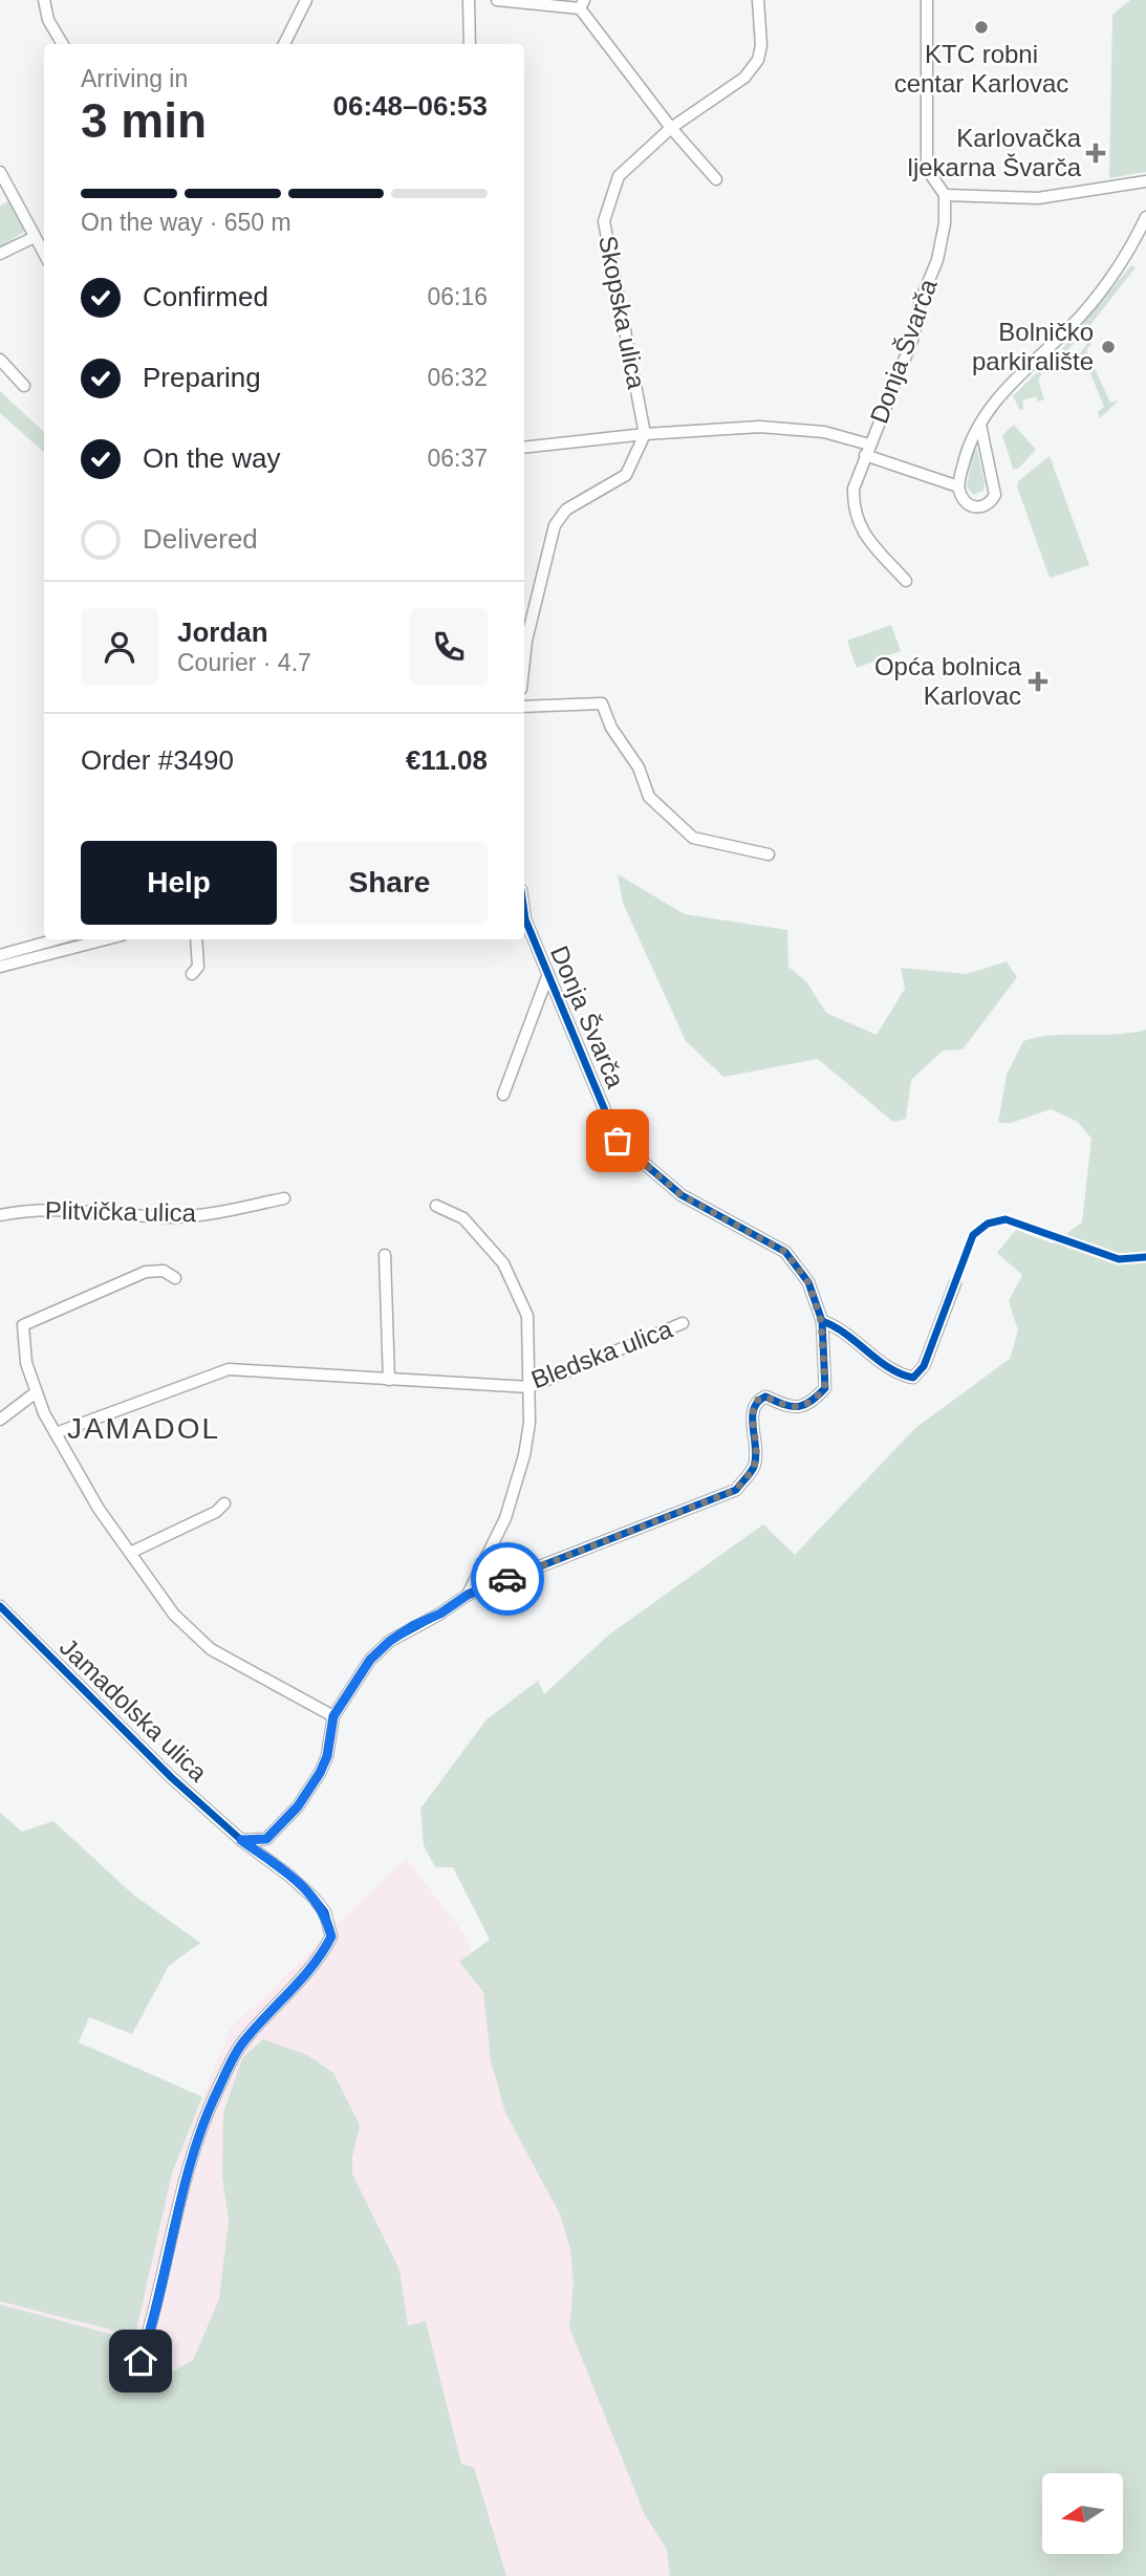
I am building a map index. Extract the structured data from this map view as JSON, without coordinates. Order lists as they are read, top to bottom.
{
  "streets": {
    "street": [
      "Skopska ulica",
      "Donja Švarča",
      "Plitvička ulica",
      "Bledska ulica",
      "Jamadolska ulica"
    ]
  },
  "crossings": [
    ["Skopska ulica", "Donja Švarča"]
  ],
  "districts": ["JAMADOL"],
  "places": {
    "other": ["KTC robni centar Karlovac", "Bolničko parkiralište"],
    "health": ["Karlovačka ljekarna Švarča", "Opća bolnica Karlovac"]
  },
  "north": "left",
  "page": {
    "heading": ["3 min", "Arriving in", "06:48–06:53"],
    "panel": [
      "Jordan",
      "Courier · 4.7",
      "Order #3490",
      "€11.08"
    ],
    "bar": "On the way · 650 m",
    "list": [
      ["Confirmed", "06:16"],
      ["Preparing", "06:32"],
      ["On the way", "06:37"],
      "Delivered"
    ],
    "buttons": ["Help", "Share"]
  }
}
